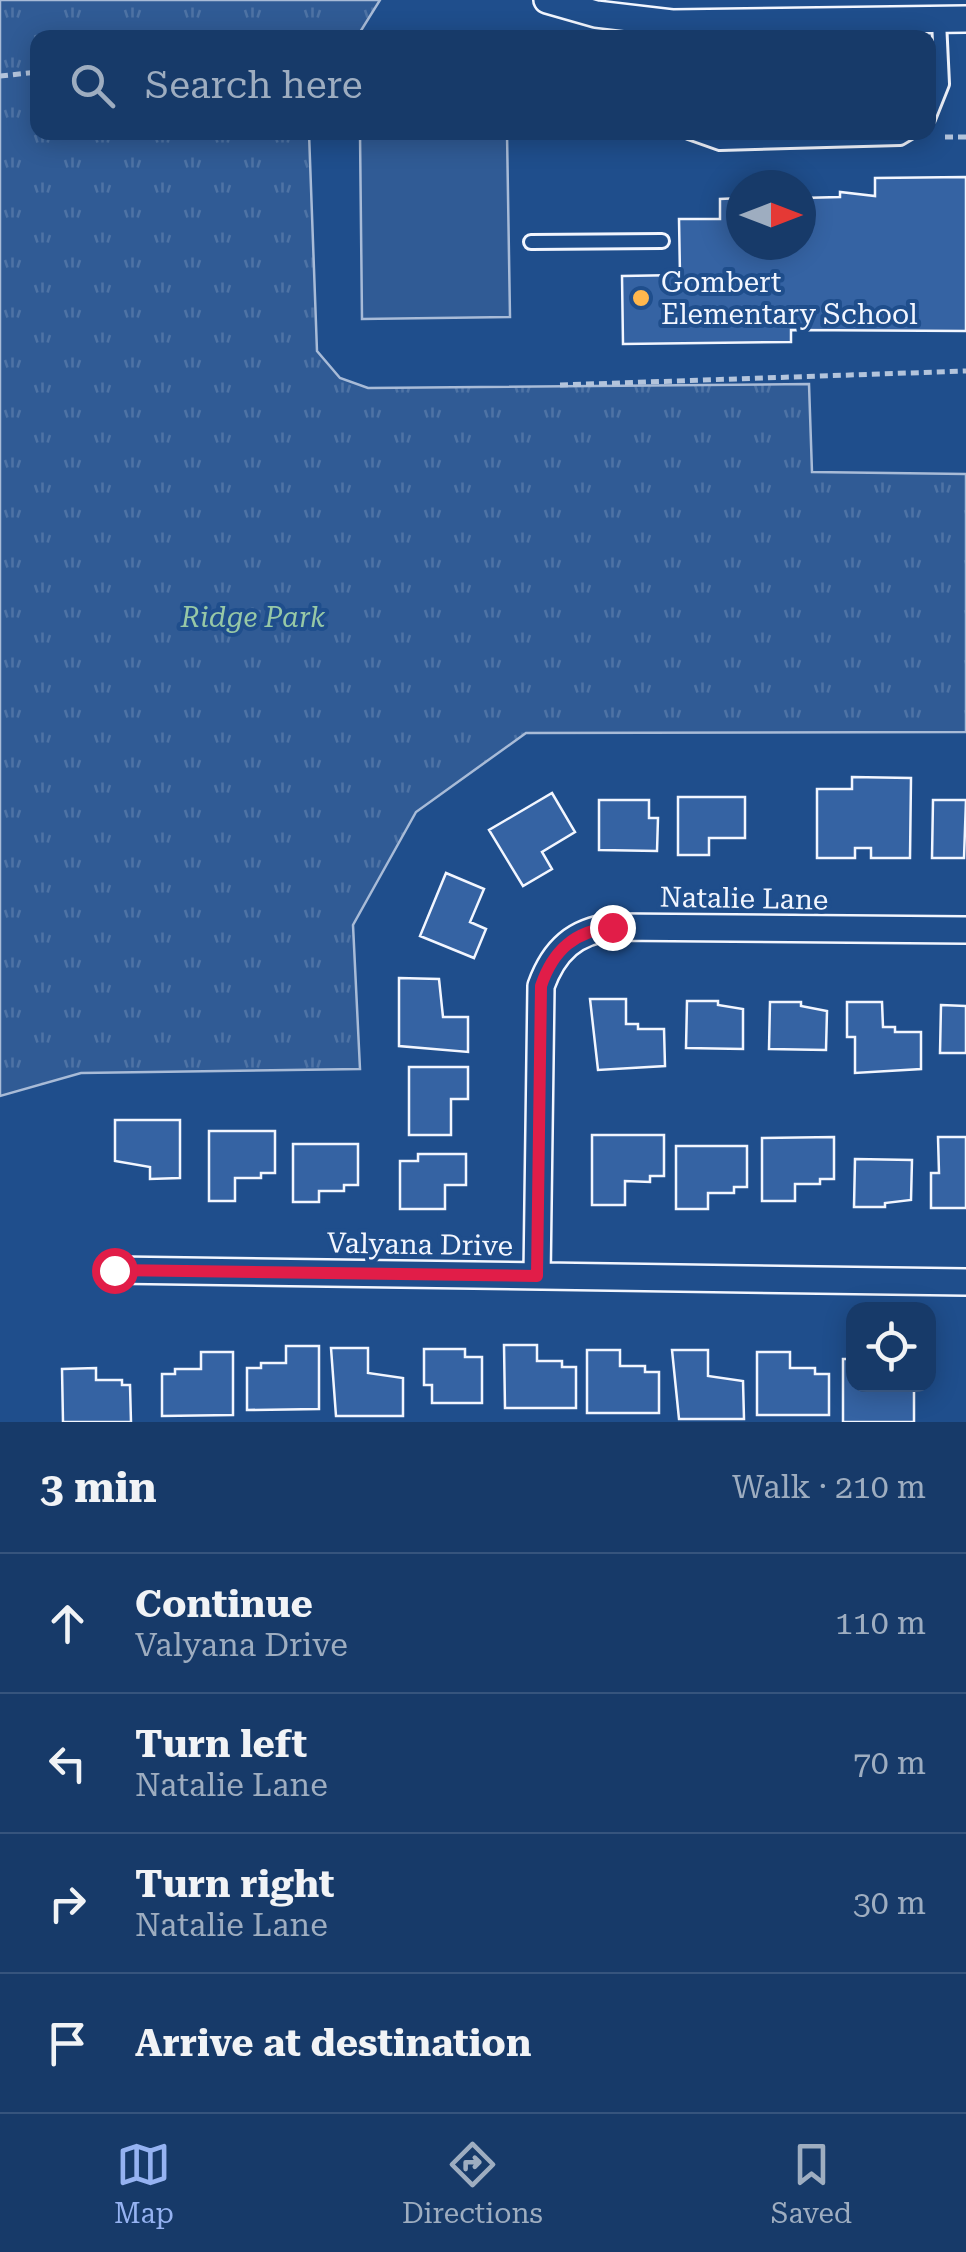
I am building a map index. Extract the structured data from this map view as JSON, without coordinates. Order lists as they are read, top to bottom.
{
  "streets": {
    "street": ["Natalie Lane", "Valyana Drive"]
  },
  "crossings": [
    ["Natalie Lane", "Valyana Drive"]
  ],
  "parks": ["Ridge Park"],
  "places": ["Gombert Elementary School"],
  "north": "right",
  "page": {
    "search": "Search here",
    "heading": ["3 min", "Walk · 210 m"],
    "list": [
      ["Continue", "Valyana Drive", "110 m"],
      ["Turn left", "Natalie Lane", "70 m"],
      ["Turn right", "Natalie Lane", "30 m"],
      "Arrive at destination"
    ],
    "nav": ["Map", "Directions", "Saved"]
  }
}
